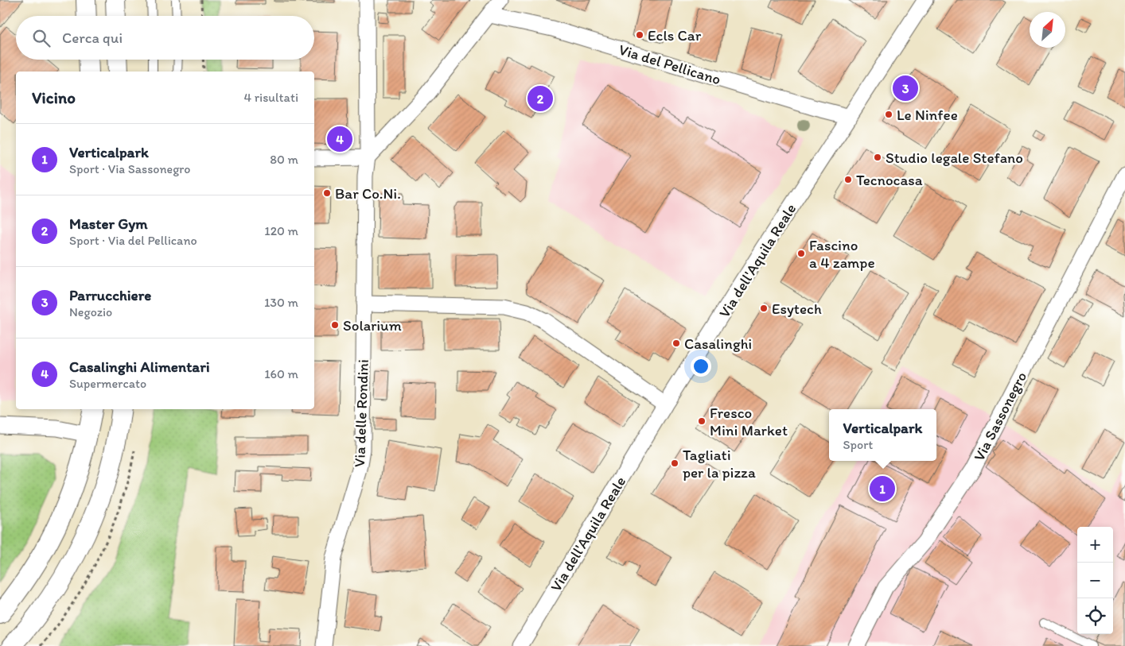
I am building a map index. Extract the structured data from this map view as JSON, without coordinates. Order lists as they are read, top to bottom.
{
  "streets": {
    "street": [
      "Via del Pellicano",
      "Via dell'Aquila Reale",
      "Via delle Rondini",
      "Via Sassonegro"
    ]
  },
  "crossings": [
    ["Via del Pellicano", "Via dell'Aquila Reale"]
  ],
  "places": [
    "Ecls Car",
    "Le Ninfee",
    "Studio legale Stefano",
    "Tecnocasa",
    "Bar Co.Ni.",
    "Fascino a 4 zampe",
    "Esytech",
    "Solarium",
    "Casalinghi",
    "Fresco Mini Market",
    "Tagliati per la pizza"
  ],
  "north": "top right",
  "page": {
    "search": "Cerca qui",
    "heading": ["Vicino", "4 risultati"],
    "pins": [
      "3",
      "2",
      "4",
      "1"
    ],
    "list": [
      {
        "mark": "1",
        "name": "Verticalpark",
        "note": "Sport · Via Sassonegro",
        "value": "80 m"
      },
      {
        "mark": "2",
        "name": "Master Gym",
        "note": "Sport · Via del Pellicano",
        "value": "120 m"
      },
      {
        "mark": "3",
        "name": "Parrucchiere",
        "note": "Negozio",
        "value": "130 m"
      },
      {
        "mark": "4",
        "name": "Casalinghi Alimentari",
        "note": "Supermercato",
        "value": "160 m"
      }
    ],
    "popup": ["Verticalpark", "Sport"],
    "map_buttons": ["+", "−"]
  }
}
